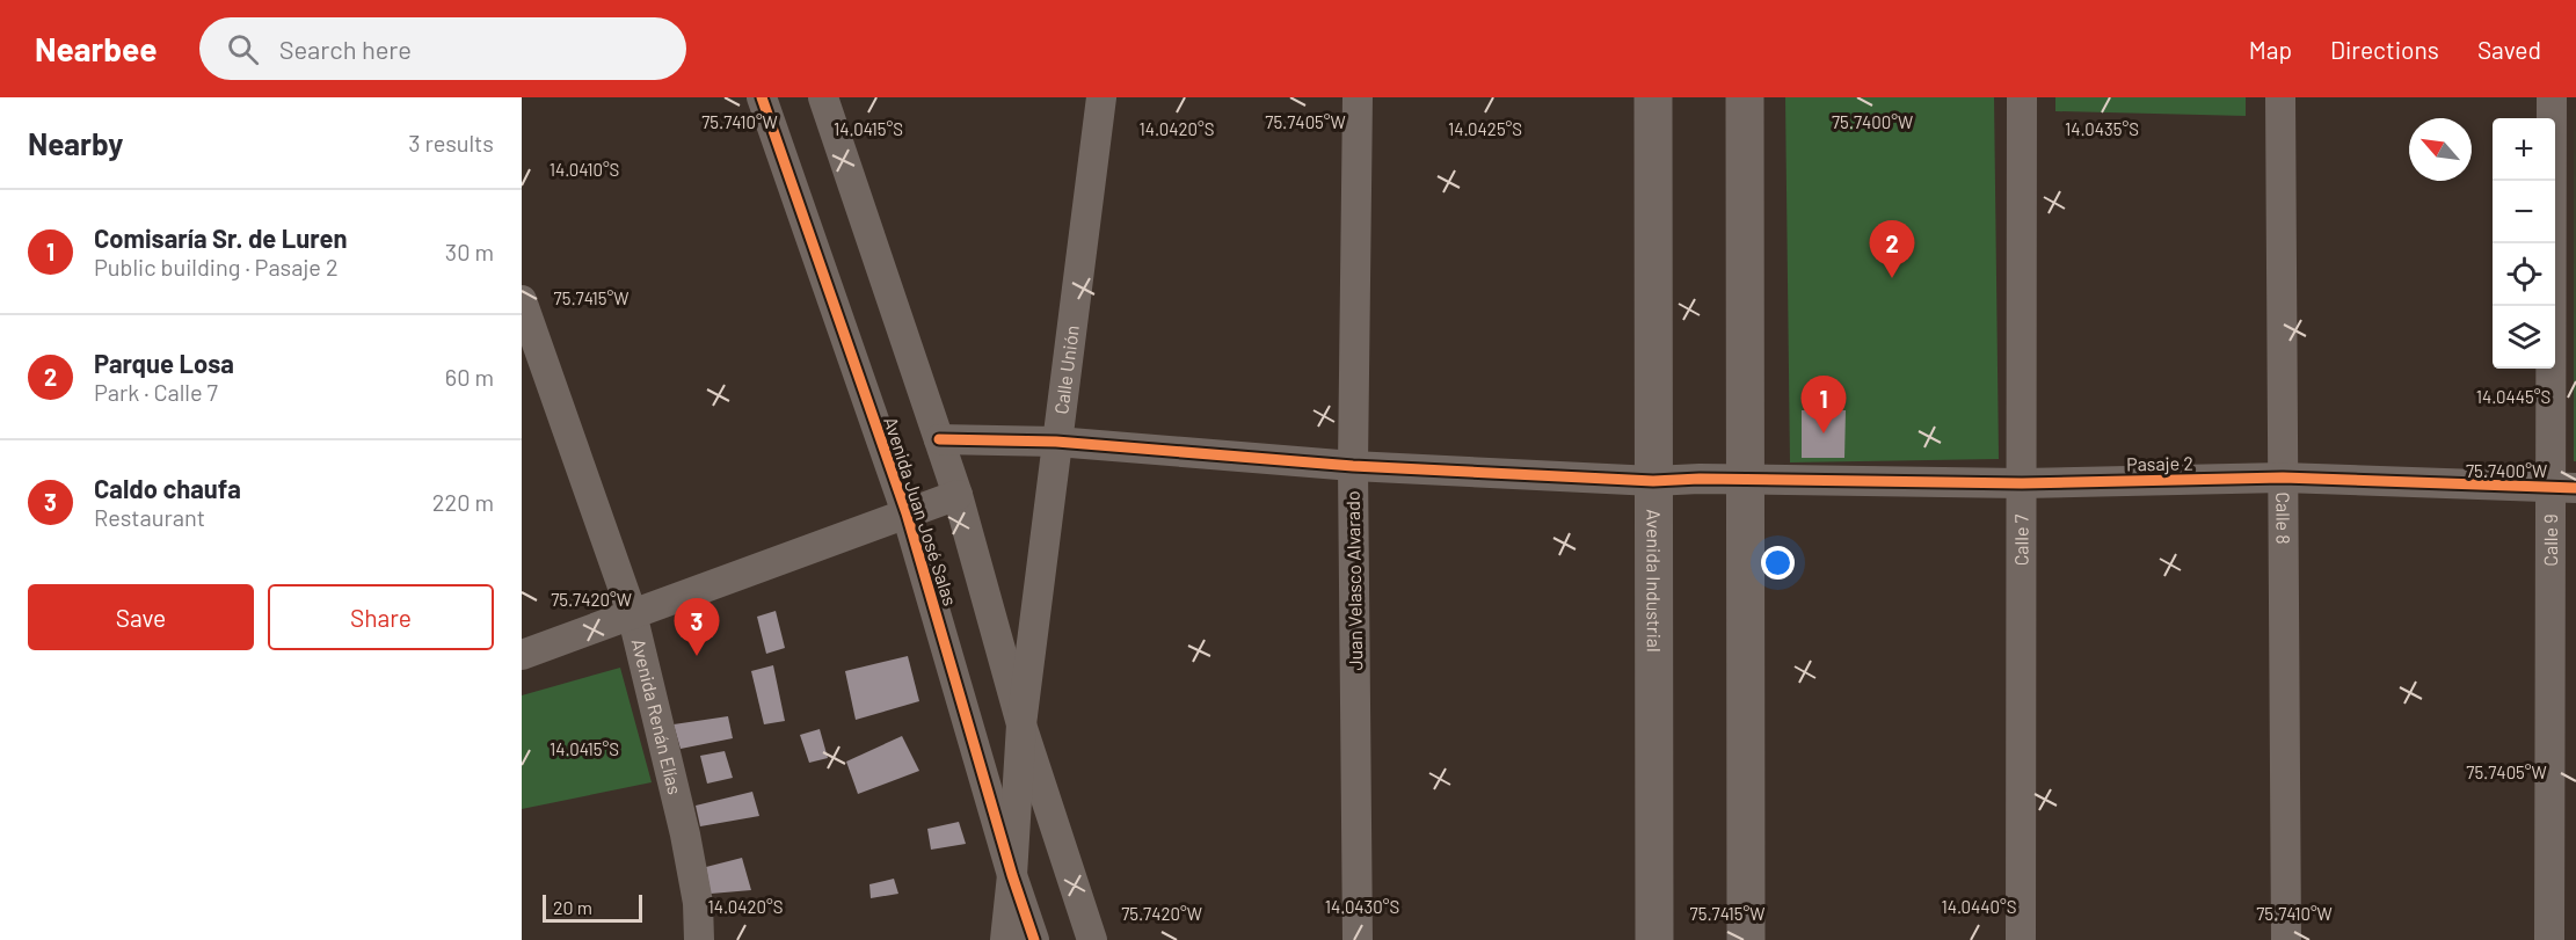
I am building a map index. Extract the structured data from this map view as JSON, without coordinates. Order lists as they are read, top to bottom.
{
  "streets": {
    "street": [
      "Calle Unión",
      "Pasaje 2",
      "Avenida Juan José Salas",
      "Calle 8",
      "Calle 7",
      "Calle 9",
      "Juan Velasco Alvarado",
      "Avenida Industrial",
      "Avenida Renán Elías"
    ]
  },
  "crossings": [
    ["Calle Unión", "Pasaje 2"],
    ["Calle Unión", "Avenida Juan José Salas"],
    ["Pasaje 2", "Avenida Juan José Salas"],
    ["Pasaje 2", "Calle 8"],
    ["Pasaje 2", "Calle 7"],
    ["Pasaje 2", "Calle 9"],
    ["Pasaje 2", "Juan Velasco Alvarado"],
    ["Pasaje 2", "Avenida Industrial"]
  ],
  "scale_bar": "20 m",
  "north": "top left",
  "page": {
    "header": "Nearbee",
    "search": "Search here",
    "nav": ["Map", "Directions", "Saved"],
    "heading": ["Nearby", "3 results"],
    "map_buttons": ["+", "−"],
    "list": [
      {
        "mark": "1",
        "name": "Comisaría Sr. de Luren",
        "note": "Public building · Pasaje 2",
        "value": "30 m"
      },
      {
        "mark": "2",
        "name": "Parque Losa",
        "note": "Park · Calle 7",
        "value": "60 m"
      },
      {
        "mark": "3",
        "name": "Caldo chaufa",
        "note": "Restaurant",
        "value": "220 m"
      }
    ],
    "pins": ["2", "1", "3"],
    "buttons": ["Save", "Share"],
    "scale": "20 m"
  },
  "coordinates": [
    "75.7410°W",
    "75.7405°W",
    "75.7400°W",
    "14.0415°S",
    "14.0420°S",
    "14.0425°S",
    "14.0435°S",
    "14.0410°S",
    "75.7415°W",
    "14.0445°S",
    "75.7420°W",
    "14.0430°S",
    "14.0440°S"
  ]
}
